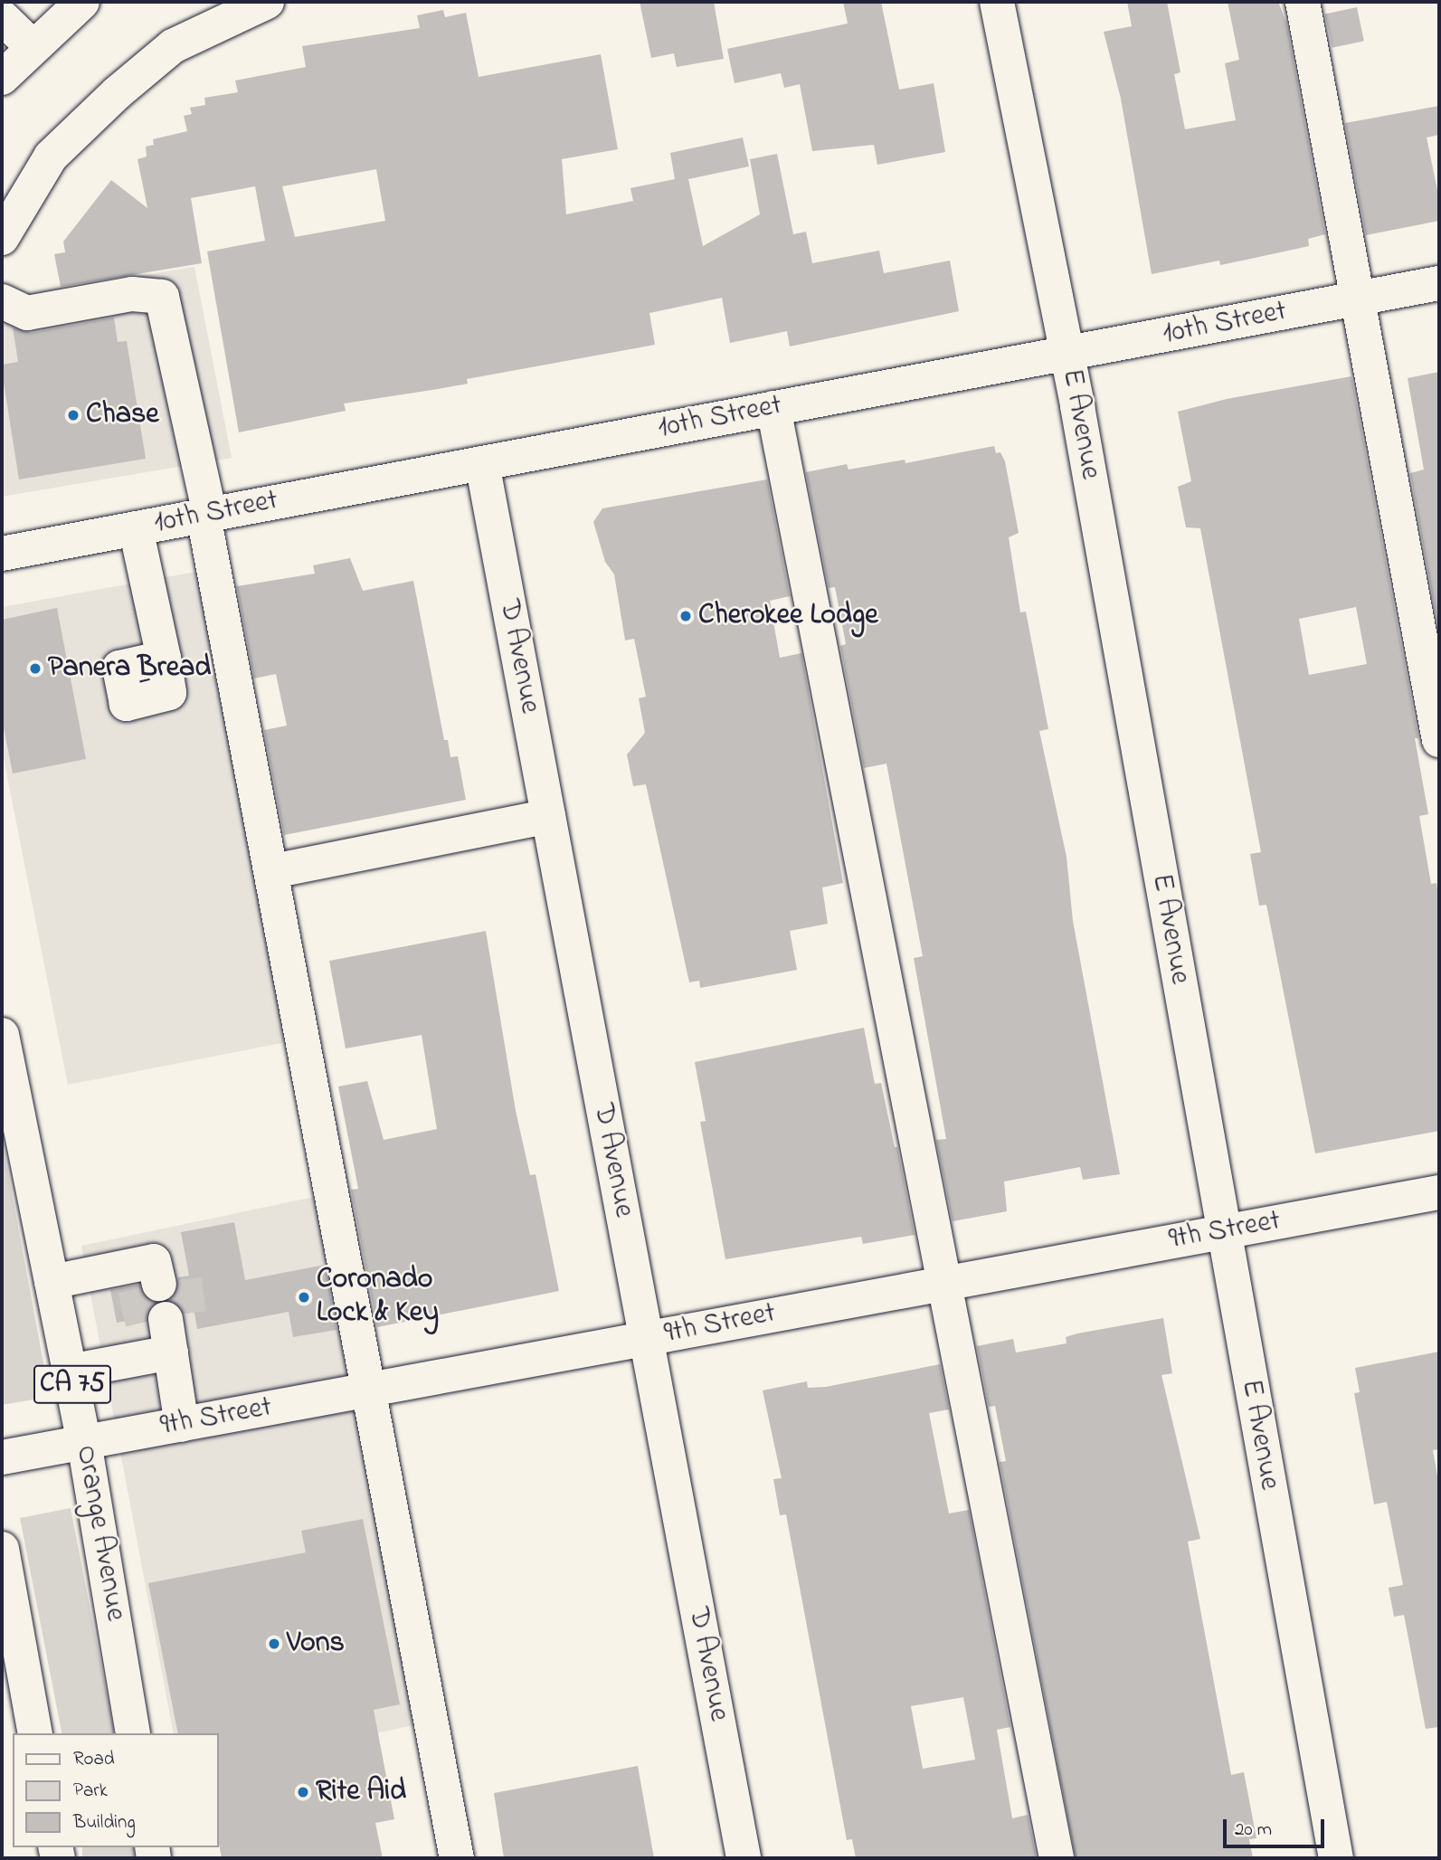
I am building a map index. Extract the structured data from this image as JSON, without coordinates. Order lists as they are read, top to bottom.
{
  "streets": {
    "main road": [
      "10th Street",
      "E Avenue",
      "D Avenue",
      "9th Street",
      "CA 75",
      "Orange Avenue"
    ]
  },
  "crossings": [
    ["10th Street", "E Avenue"],
    ["10th Street", "D Avenue"],
    ["E Avenue", "9th Street"],
    ["D Avenue", "9th Street"],
    ["9th Street", "Orange Avenue"]
  ],
  "places": [
    "Chase",
    "Cherokee Lodge",
    "Panera Bread",
    "Coronado Lock & Key",
    "Vons",
    "Rite Aid"
  ],
  "legend": ["Road", "Park", "Building"],
  "scale_bar": "20 m"
}
